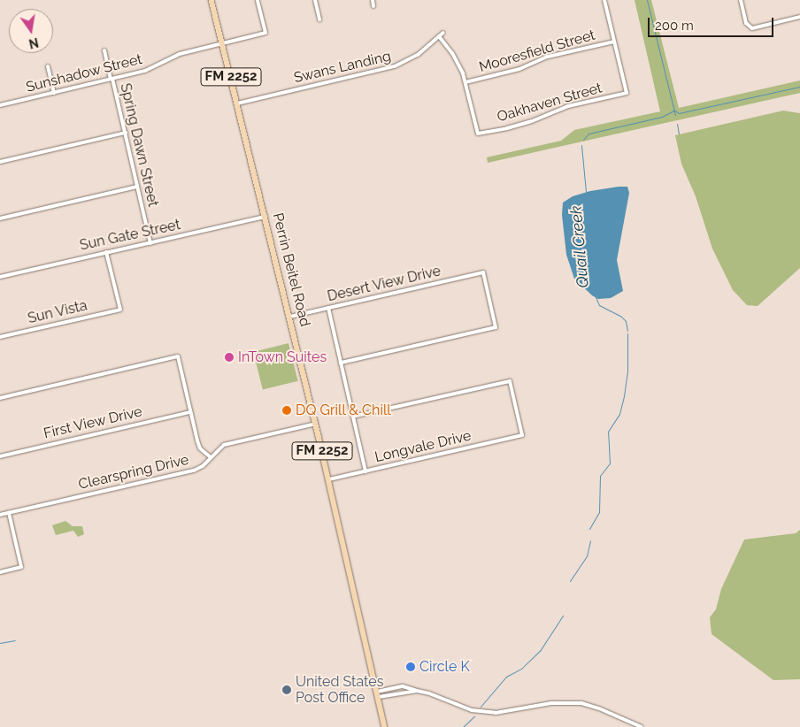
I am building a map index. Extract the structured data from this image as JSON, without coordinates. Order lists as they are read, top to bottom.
{
  "streets": {
    "main road": ["FM 2252", "Perrin Beitel Road"],
    "street": [
      "Mooresfield Street",
      "Swans Landing",
      "Sunshadow Street",
      "Oakhaven Street",
      "Spring Dawn Street",
      "Sun Gate Street",
      "Desert View Drive",
      "Sun Vista",
      "First View Drive",
      "Longvale Drive",
      "Clearspring Drive"
    ]
  },
  "crossings": [
    ["Mooresfield Street", "Oakhaven Street"],
    ["Swans Landing", "Perrin Beitel Road"],
    ["Sunshadow Street", "Spring Dawn Street"],
    ["Sunshadow Street", "Perrin Beitel Road"],
    ["Spring Dawn Street", "Sun Gate Street"],
    ["Sun Gate Street", "Perrin Beitel Road"],
    ["Sun Gate Street", "Sun Vista"],
    ["Perrin Beitel Road", "Desert View Drive"],
    ["Perrin Beitel Road", "Longvale Drive"],
    ["Perrin Beitel Road", "Clearspring Drive"]
  ],
  "water": ["Quail Creek"],
  "places": [
    "InTown Suites",
    "DQ Grill & Chill",
    "Circle K",
    "United States Post Office"
  ],
  "scale_bar": "200 m",
  "north": "bottom"
}
